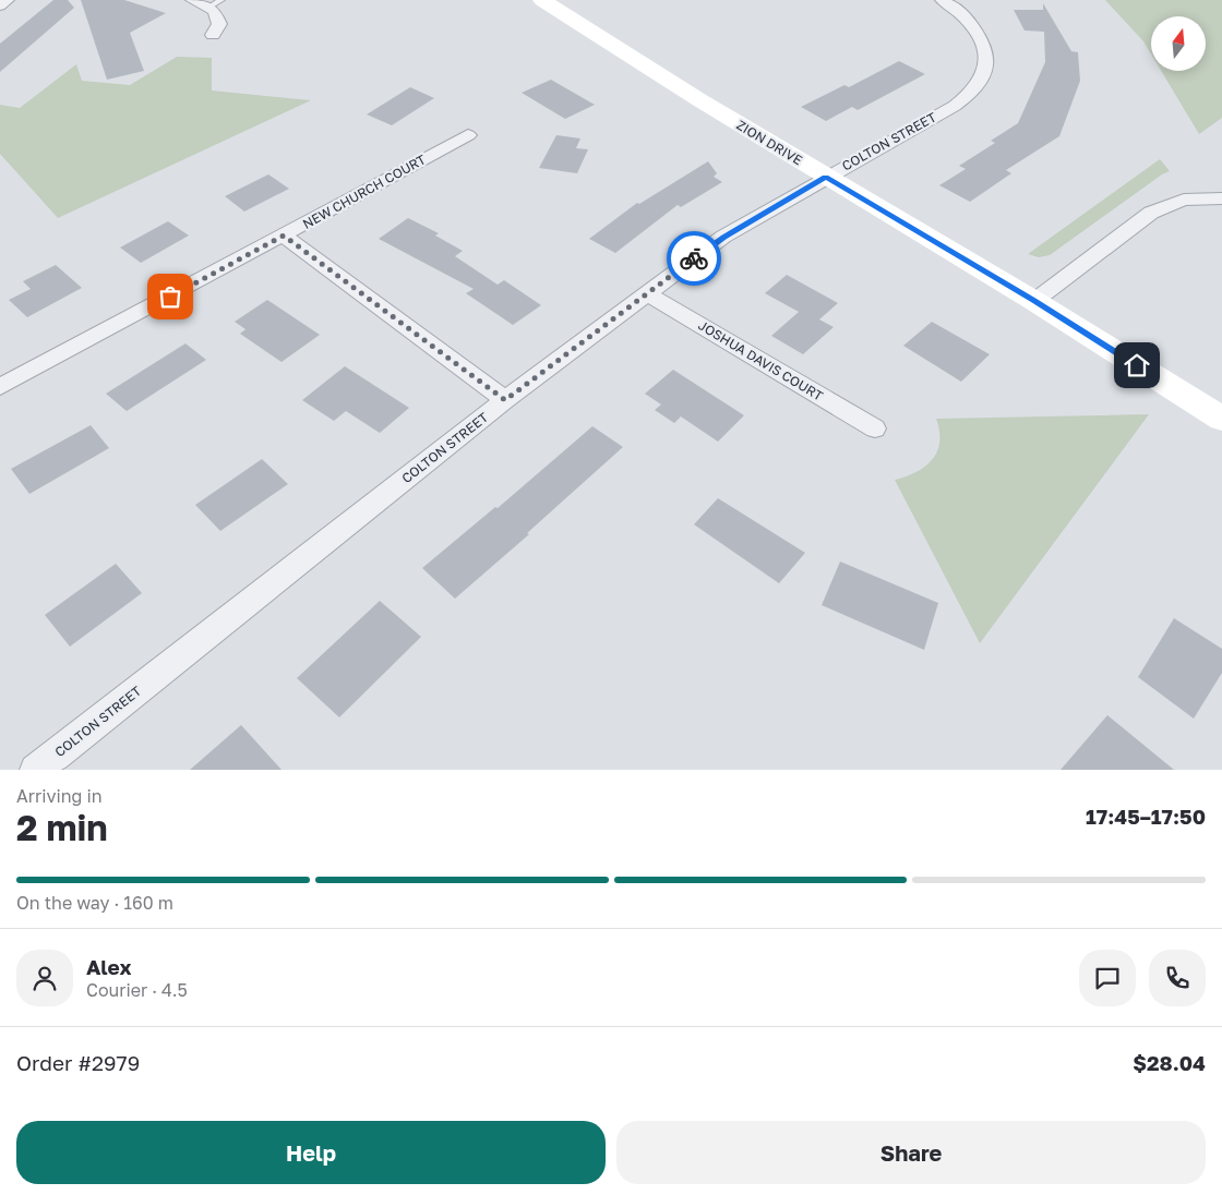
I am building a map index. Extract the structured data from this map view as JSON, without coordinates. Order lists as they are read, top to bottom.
{
  "streets": {
    "main road": ["ZION DRIVE"],
    "street": ["COLTON STREET", "NEW CHURCH COURT", "JOSHUA DAVIS COURT"]
  },
  "crossings": [
    ["COLTON STREET", "ZION DRIVE"],
    ["COLTON STREET", "JOSHUA DAVIS COURT"]
  ],
  "north": "top",
  "page": {
    "heading": ["2 min", "Arriving in", "17:45–17:50"],
    "panel": [
      "Alex",
      "Courier · 4.5",
      "Order #2979",
      "$28.04"
    ],
    "bar": "On the way · 160 m",
    "buttons": ["Help", "Share"]
  }
}
